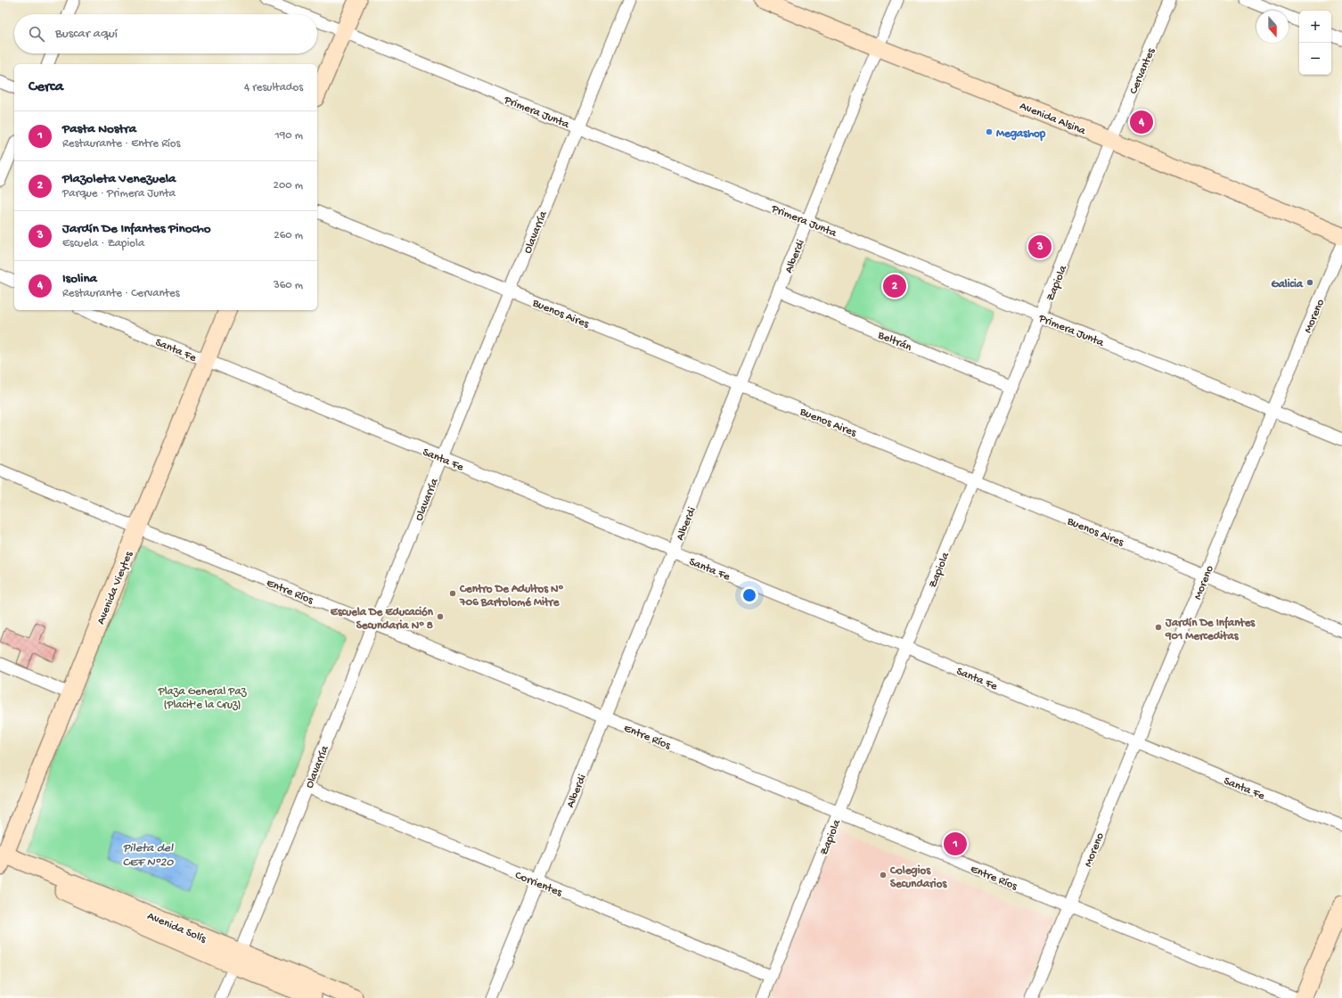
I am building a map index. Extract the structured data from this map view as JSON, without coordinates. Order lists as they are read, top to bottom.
{
  "streets": {
    "main road": ["Avenida Alsina", "Avenida Vieytes", "Avenida Solís"],
    "street": [
      "Cervantes",
      "Primera Junta",
      "Olavarría",
      "Alberdi",
      "Zapiola",
      "Buenos Aires",
      "Moreno",
      "Beltrán",
      "Santa Fe",
      "Entre Ríos",
      "Corrientes"
    ]
  },
  "crossings": [
    ["Cervantes", "Avenida Alsina"],
    ["Cervantes", "Zapiola"],
    ["Primera Junta", "Olavarría"],
    ["Primera Junta", "Alberdi"],
    ["Primera Junta", "Zapiola"],
    ["Primera Junta", "Moreno"],
    ["Avenida Alsina", "Alberdi"],
    ["Avenida Alsina", "Zapiola"],
    ["Olavarría", "Buenos Aires"],
    ["Olavarría", "Santa Fe"],
    ["Olavarría", "Entre Ríos"],
    ["Olavarría", "Corrientes"],
    ["Olavarría", "Avenida Solís"],
    ["Alberdi", "Buenos Aires"],
    ["Alberdi", "Beltrán"],
    ["Alberdi", "Santa Fe"],
    ["Alberdi", "Entre Ríos"],
    ["Alberdi", "Corrientes"],
    ["Zapiola", "Buenos Aires"],
    ["Zapiola", "Beltrán"],
    ["Zapiola", "Santa Fe"],
    ["Zapiola", "Entre Ríos"],
    ["Zapiola", "Corrientes"],
    ["Buenos Aires", "Moreno"],
    ["Moreno", "Santa Fe"],
    ["Moreno", "Entre Ríos"],
    ["Santa Fe", "Avenida Vieytes"],
    ["Avenida Vieytes", "Entre Ríos"],
    ["Avenida Vieytes", "Avenida Solís"]
  ],
  "water": ["Pileta del CEF Nº20"],
  "parks": ["Plaza General Paz (Placit'e la Cruz)"],
  "places": [
    "Megashop",
    "Galicia",
    "Centro De Adultos Nº 706 Bartolomé Mitre",
    "Escuela De Educación Secundaria Nº 8",
    "Jardín De Infantes 901 Merceditas",
    "Colegios Secundarios"
  ],
  "north": "bottom",
  "page": {
    "map_buttons": ["+", "−"],
    "search": "Buscar aquí",
    "heading": ["Cerca", "4 resultados"],
    "pins": [
      "4",
      "3",
      "2",
      "1"
    ],
    "list": [
      {
        "mark": "1",
        "name": "Pasta Nostra",
        "note": "Restaurante · Entre Ríos",
        "value": "190 m"
      },
      {
        "mark": "2",
        "name": "Plazoleta Venezuela",
        "note": "Parque · Primera Junta",
        "value": "200 m"
      },
      {
        "mark": "3",
        "name": "Jardín De Infantes Pinocho",
        "note": "Escuela · Zapiola",
        "value": "260 m"
      },
      {
        "mark": "4",
        "name": "Isolina",
        "note": "Restaurante · Cervantes",
        "value": "360 m"
      }
    ]
  }
}
